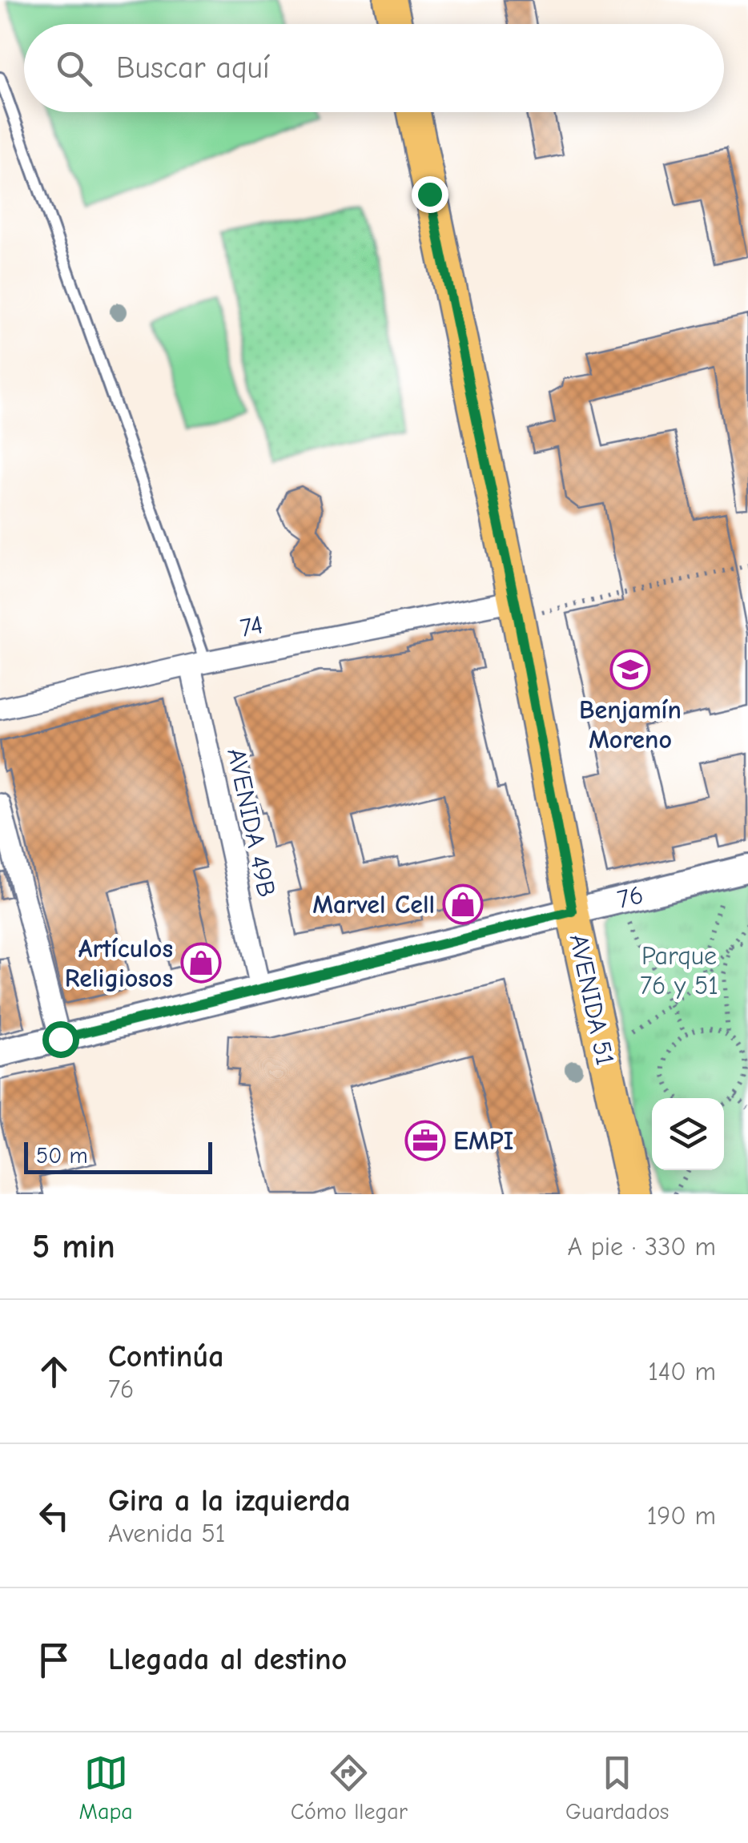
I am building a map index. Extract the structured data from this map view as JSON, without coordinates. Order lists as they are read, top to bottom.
{
  "streets": {
    "main road": ["AVENIDA 51"],
    "street": ["74", "AVENIDA 49B", "76"]
  },
  "crossings": [
    ["74", "AVENIDA 49B"],
    ["74", "AVENIDA 51"],
    ["AVENIDA 49B", "76"],
    ["76", "AVENIDA 51"]
  ],
  "parks": ["Parque 76 y 51"],
  "places": {
    "school or university": ["Benjamín Moreno"],
    "shop": ["Marvel Cell", "Artículos Religiosos"],
    "office": ["EMPI"]
  },
  "scale_bar": "50 m",
  "page": {
    "search": "Buscar aquí",
    "scale": "50 m",
    "heading": ["5 min", "A pie · 330 m"],
    "list": [
      ["Continúa", "76", "140 m"],
      ["Gira a la izquierda", "Avenida 51", "190 m"],
      "Llegada al destino"
    ],
    "nav": ["Mapa", "Cómo llegar", "Guardados"]
  }
}
